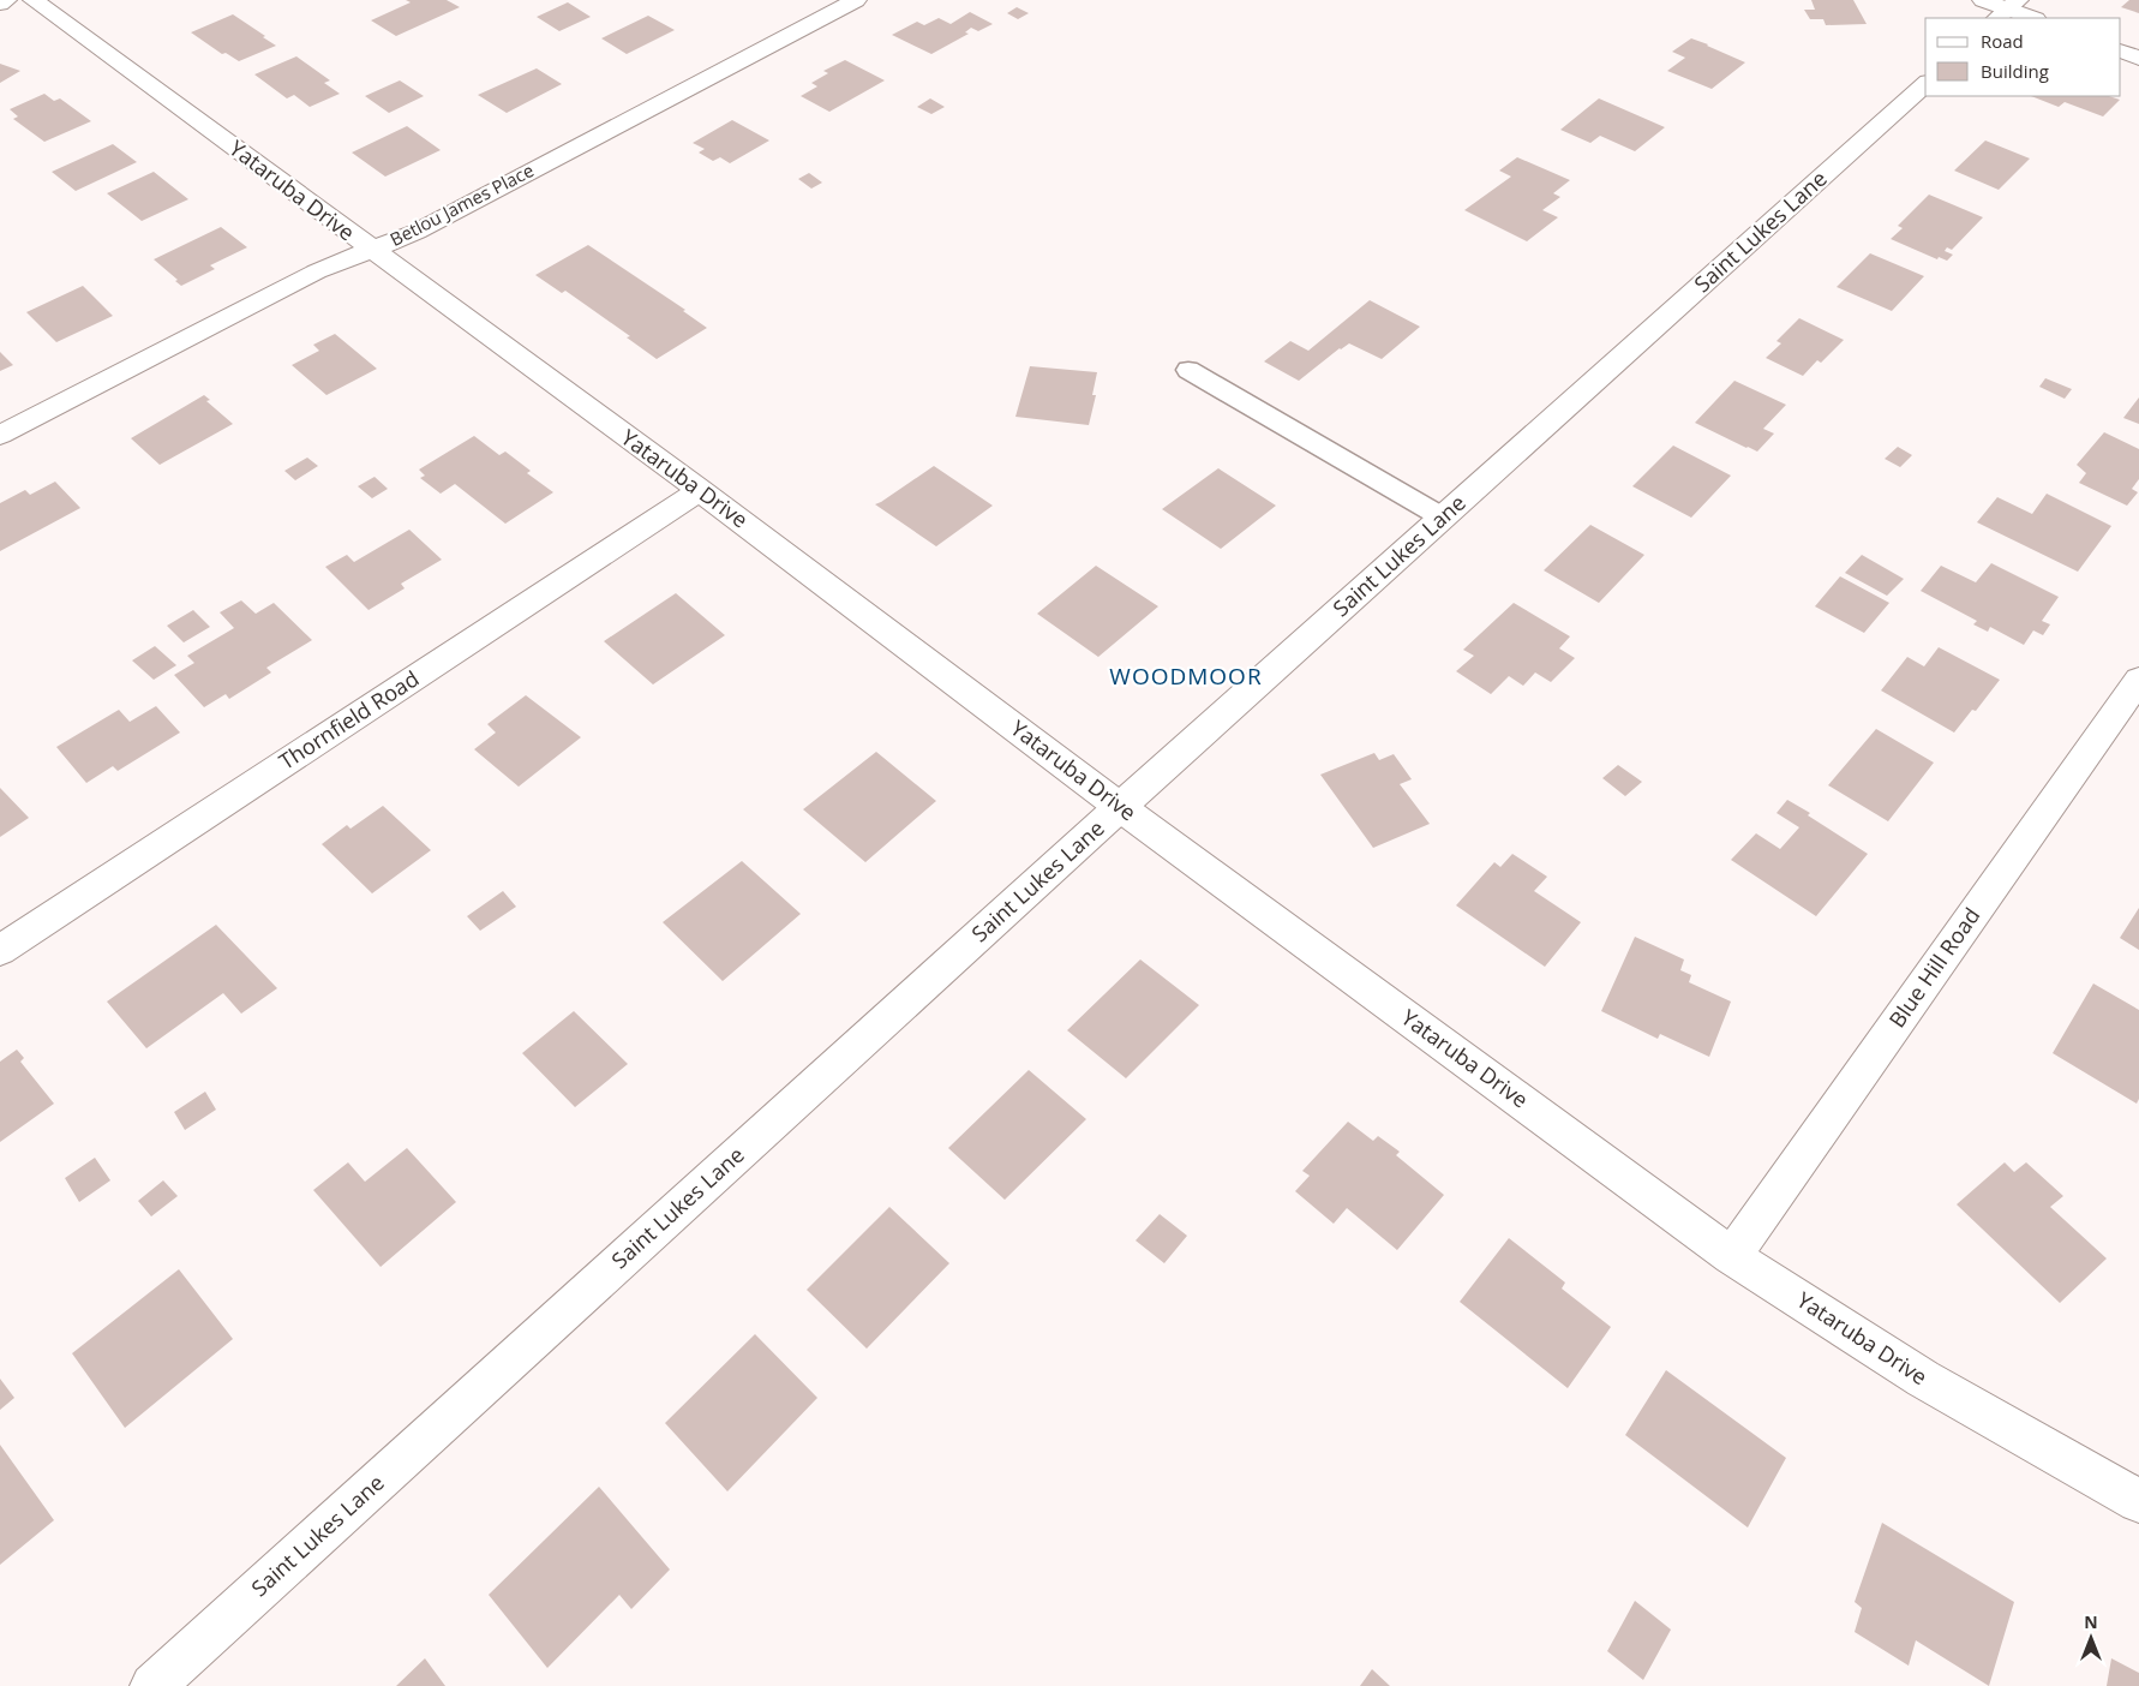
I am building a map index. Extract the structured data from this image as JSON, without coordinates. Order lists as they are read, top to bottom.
{
  "streets": {
    "street": [
      "Yataruba Drive",
      "Betlou James Place",
      "Saint Lukes Lane",
      "Thornfield Road",
      "Blue Hill Road"
    ]
  },
  "crossings": [
    ["Yataruba Drive", "Betlou James Place"],
    ["Yataruba Drive", "Saint Lukes Lane"],
    ["Yataruba Drive", "Thornfield Road"],
    ["Yataruba Drive", "Blue Hill Road"]
  ],
  "districts": ["WOODMOOR"],
  "legend": ["Road", "Building"],
  "north": "top"
}
